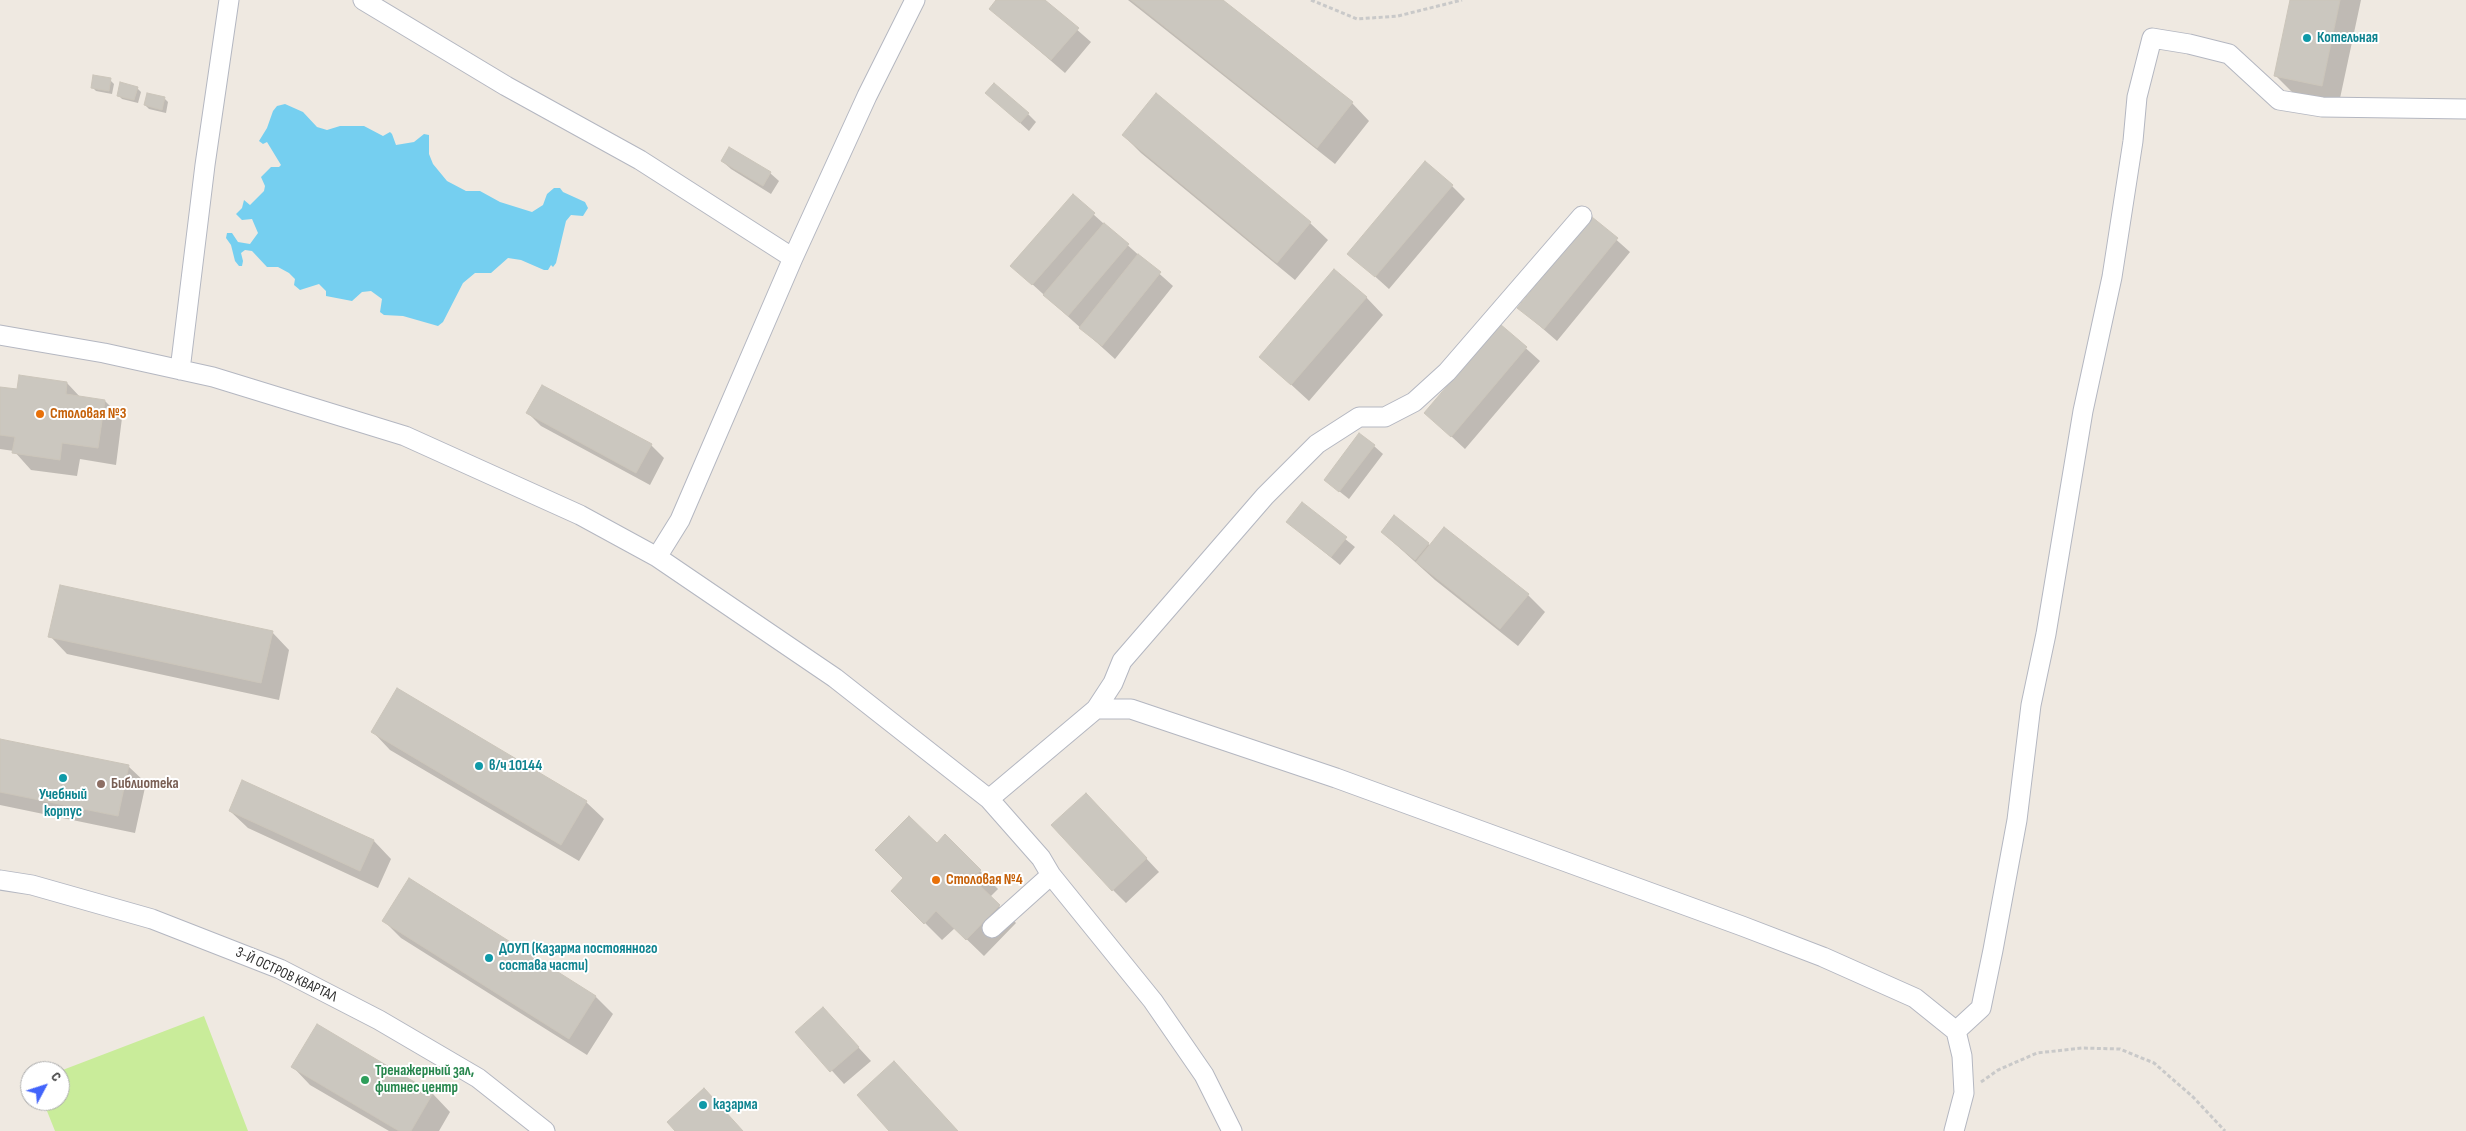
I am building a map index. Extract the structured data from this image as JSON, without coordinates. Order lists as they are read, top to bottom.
{
  "streets": {
    "street": ["3-Й ОСТРОВ КВАРТАЛ"]
  },
  "places": [
    "Котельная",
    "Столовая №3",
    "в/ч 10144",
    "Учебный корпус",
    "Библиотека",
    "Столовая №4",
    "ДОУП (Казарма постоянного состава части)",
    "Тренажерный зал, фитнес центр",
    "казарма"
  ],
  "north": "top right"
}
